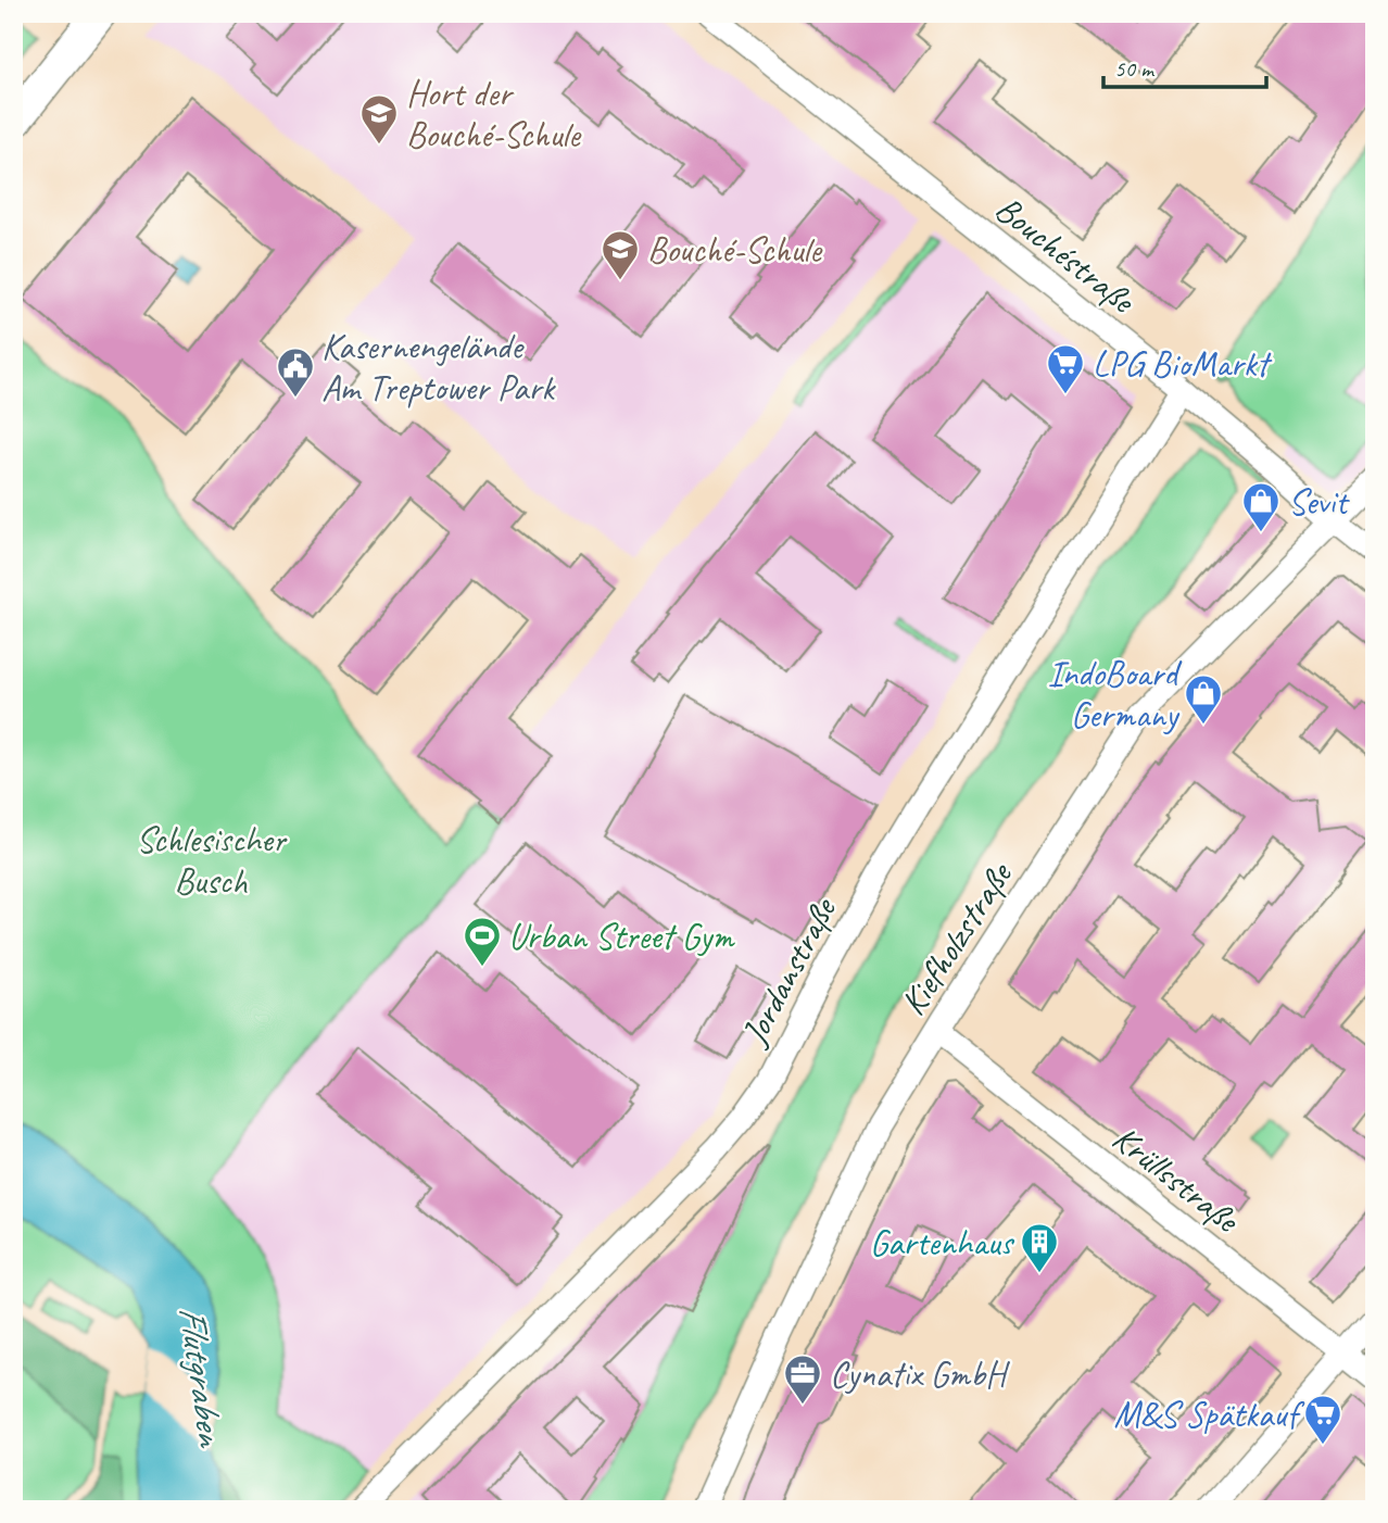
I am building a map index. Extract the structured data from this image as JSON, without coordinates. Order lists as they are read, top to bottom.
{
  "streets": {
    "street": [
      "Bouchéstraße",
      "Kiefholzstraße",
      "Jordanstraße",
      "Krüllsstraße"
    ]
  },
  "crossings": [
    ["Bouchéstraße", "Kiefholzstraße"],
    ["Bouchéstraße", "Jordanstraße"],
    ["Kiefholzstraße", "Krüllsstraße"]
  ],
  "water": ["Flutgraben"],
  "parks": ["Schlesischer Busch"],
  "places": {
    "school or university": ["Hort der Bouché-Schule", "Bouché-Schule"],
    "supermarket": ["LPG BioMarkt", "M&S Spätkauf"],
    "public building": ["Kasernengelände Am Treptower Park"],
    "shop": ["Sevit", "IndoBoard Germany"],
    "sports": ["Urban Street Gym"],
    "building": ["Gartenhaus"],
    "office": ["Cynatix GmbH"]
  },
  "scale_bar": "50 m"
}
